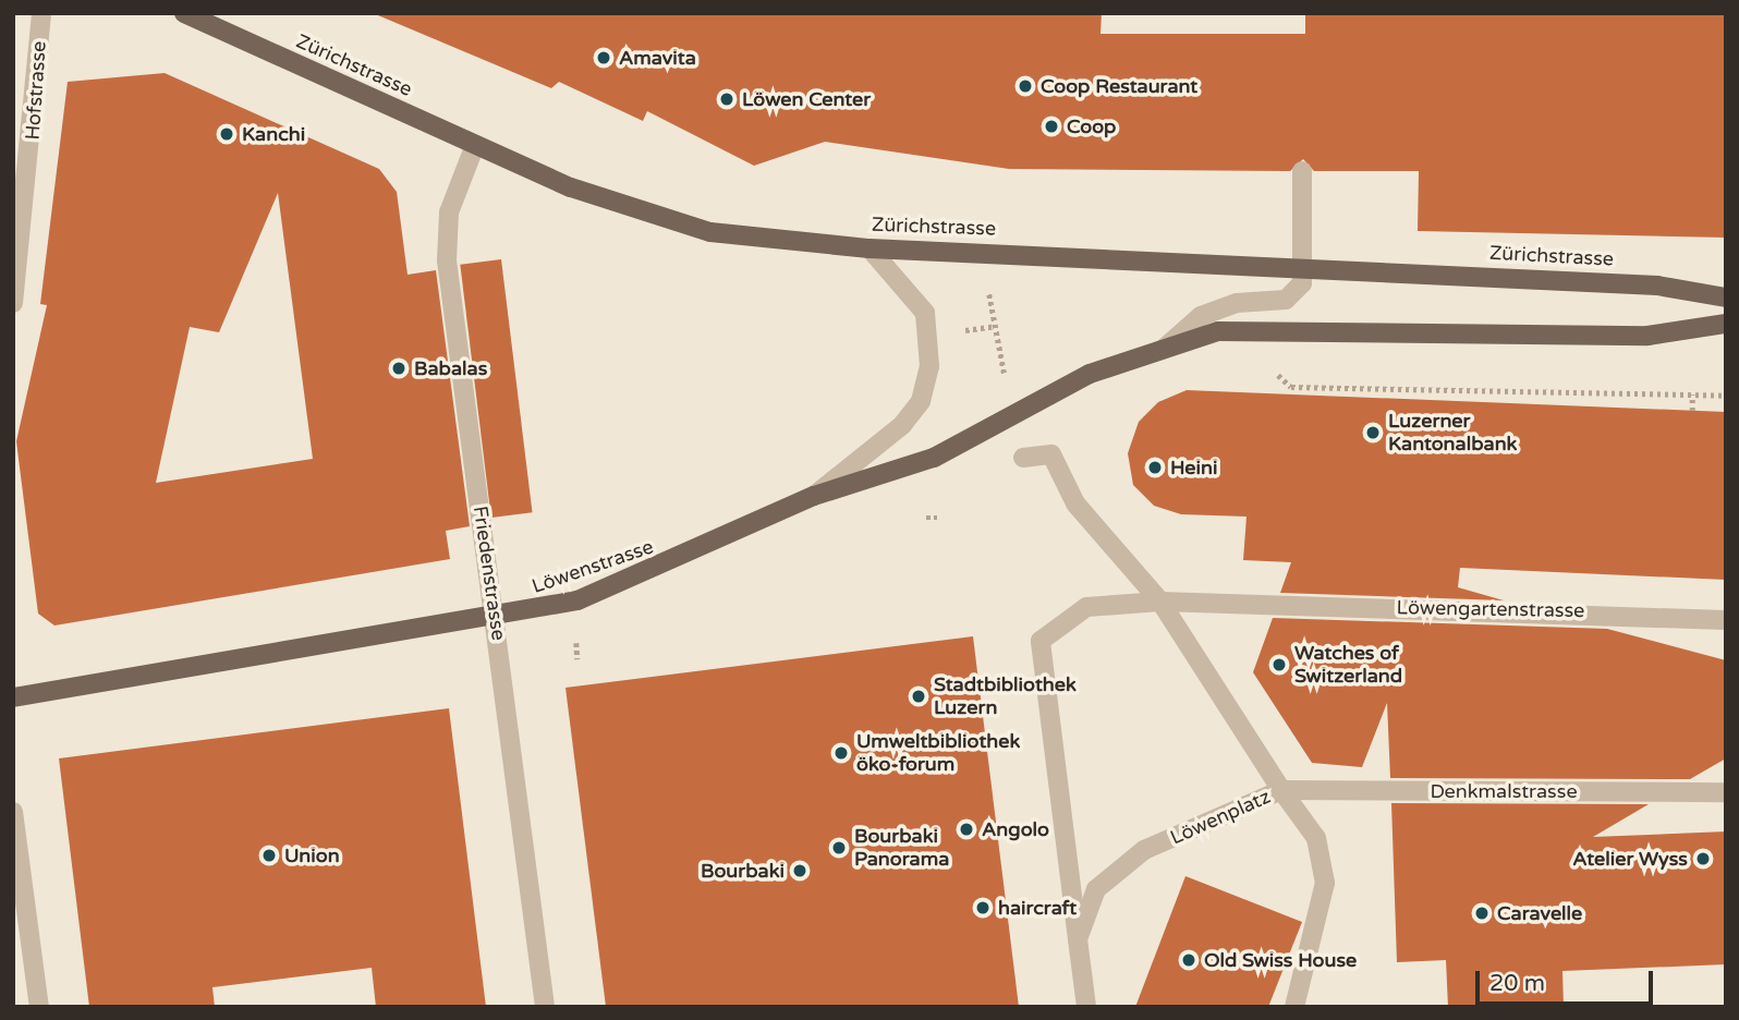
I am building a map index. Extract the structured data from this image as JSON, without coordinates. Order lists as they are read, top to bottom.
{
  "streets": {
    "main road": ["Zürichstrasse", "Löwenstrasse"],
    "street": [
      "Hofstrasse",
      "Friedenstrasse",
      "Löwengartenstrasse",
      "Denkmalstrasse",
      "Löwenplatz"
    ]
  },
  "crossings": [
    ["Zürichstrasse", "Friedenstrasse"],
    ["Löwenstrasse", "Friedenstrasse"],
    ["Löwengartenstrasse", "Löwenplatz"],
    ["Denkmalstrasse", "Löwenplatz"]
  ],
  "places": [
    "Amavita",
    "Coop Restaurant",
    "Löwen Center",
    "Coop",
    "Kanchi",
    "Babalas",
    "Luzerner Kantonalbank",
    "Heini",
    "Watches of Switzerland",
    "Stadtbibliothek Luzern",
    "Umweltbibliothek öko-forum",
    "Angolo",
    "Bourbaki Panorama",
    "Union",
    "Atelier Wyss",
    "Bourbaki",
    "haircraft",
    "Caravelle",
    "Old Swiss House"
  ],
  "scale_bar": "20 m"
}
